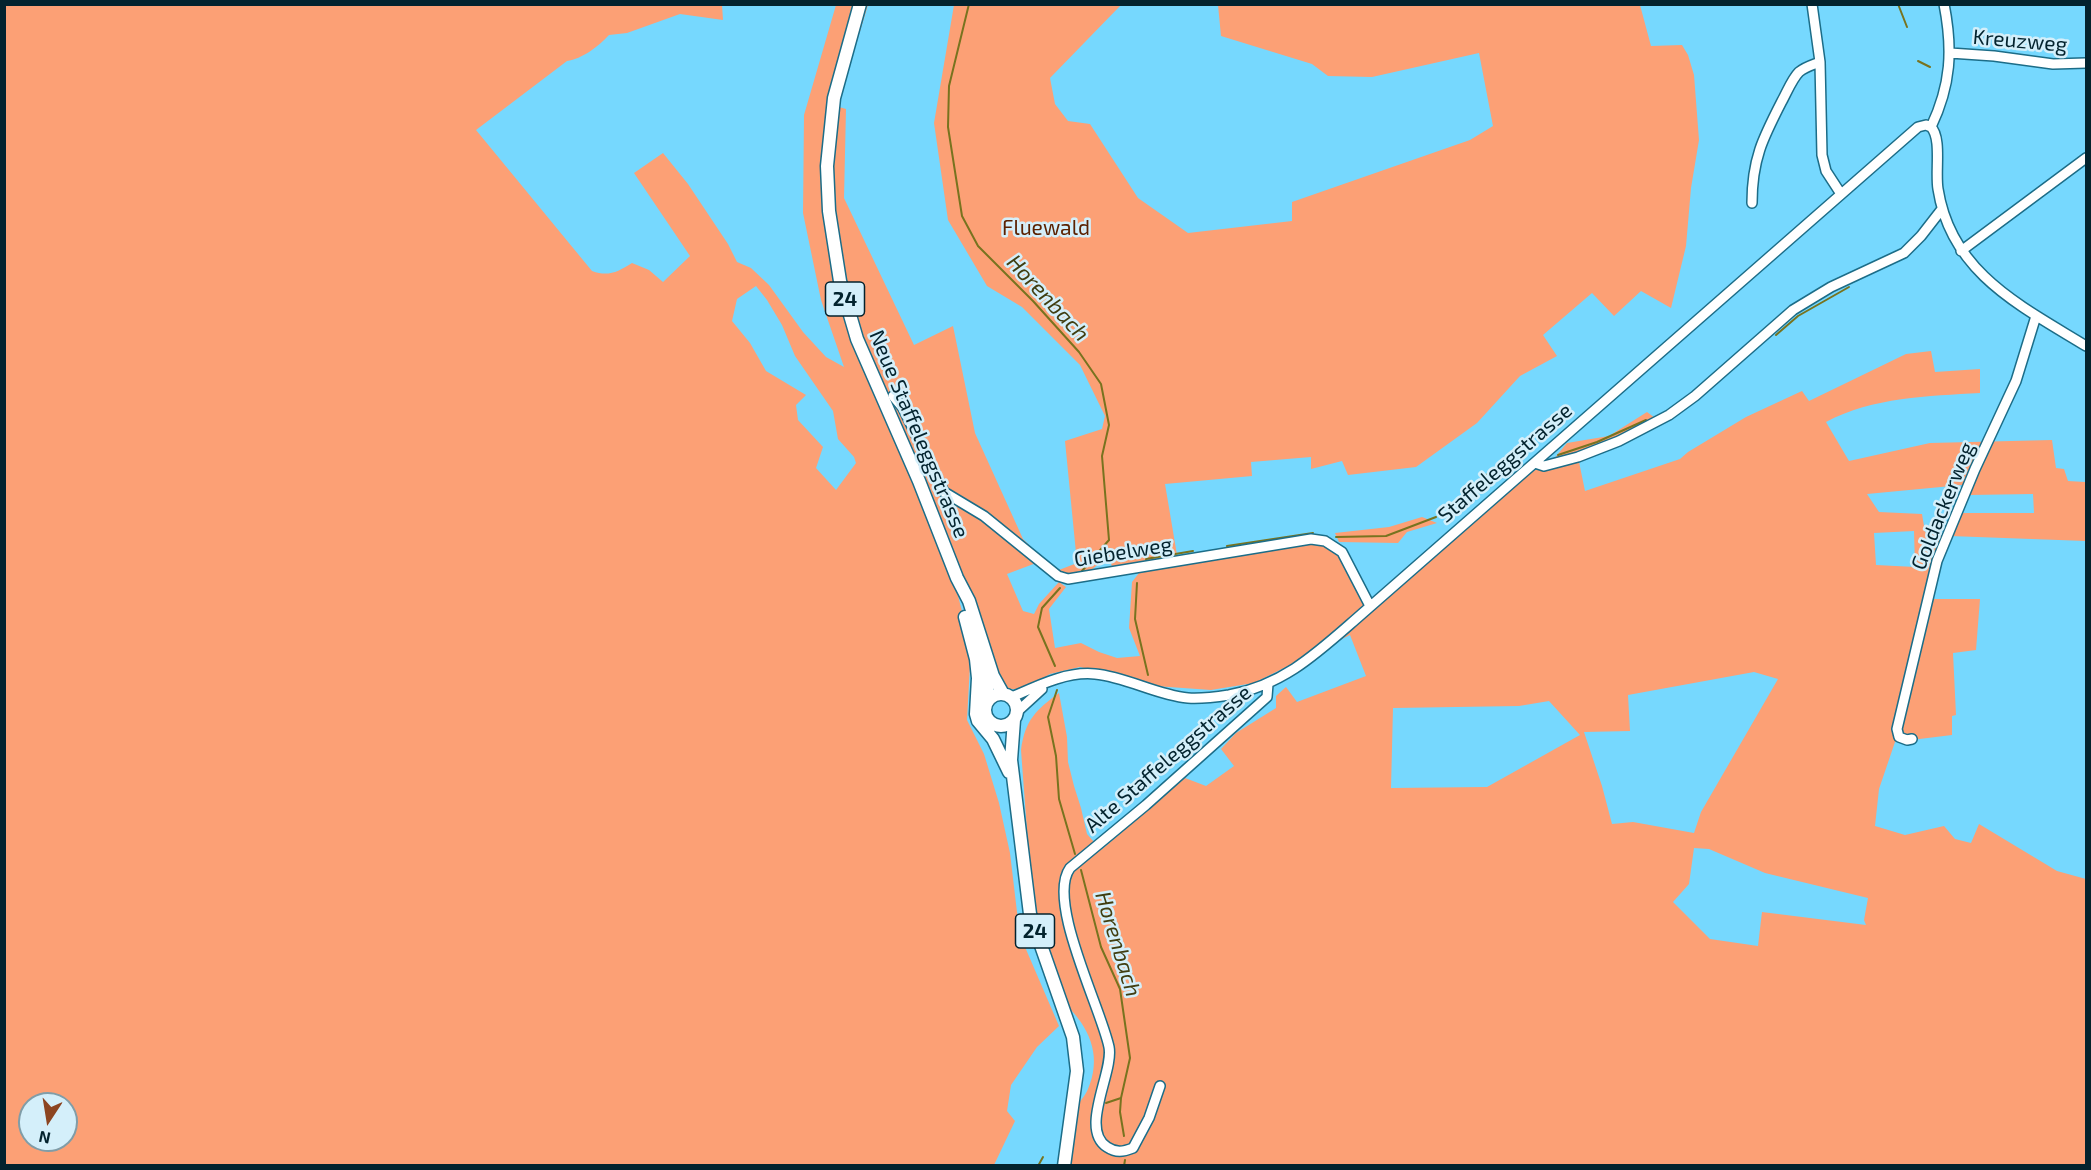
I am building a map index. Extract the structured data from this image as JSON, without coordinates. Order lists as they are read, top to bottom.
{
  "streets": {
    "main road": ["24", "Neue Staffeleggstrasse"],
    "street": [
      "Kreuzweg",
      "Staffeleggstrasse",
      "Goldackerweg",
      "Giebelweg",
      "Alte Staffeleggstrasse"
    ]
  },
  "crossings": [
    ["24", "Neue Staffeleggstrasse"],
    ["24", "Staffeleggstrasse"],
    ["Neue Staffeleggstrasse", "Staffeleggstrasse"],
    ["Staffeleggstrasse", "Giebelweg"],
    ["Staffeleggstrasse", "Alte Staffeleggstrasse"]
  ],
  "water": ["Horenbach"],
  "parks": ["Fluewald"],
  "north": "bottom"
}
